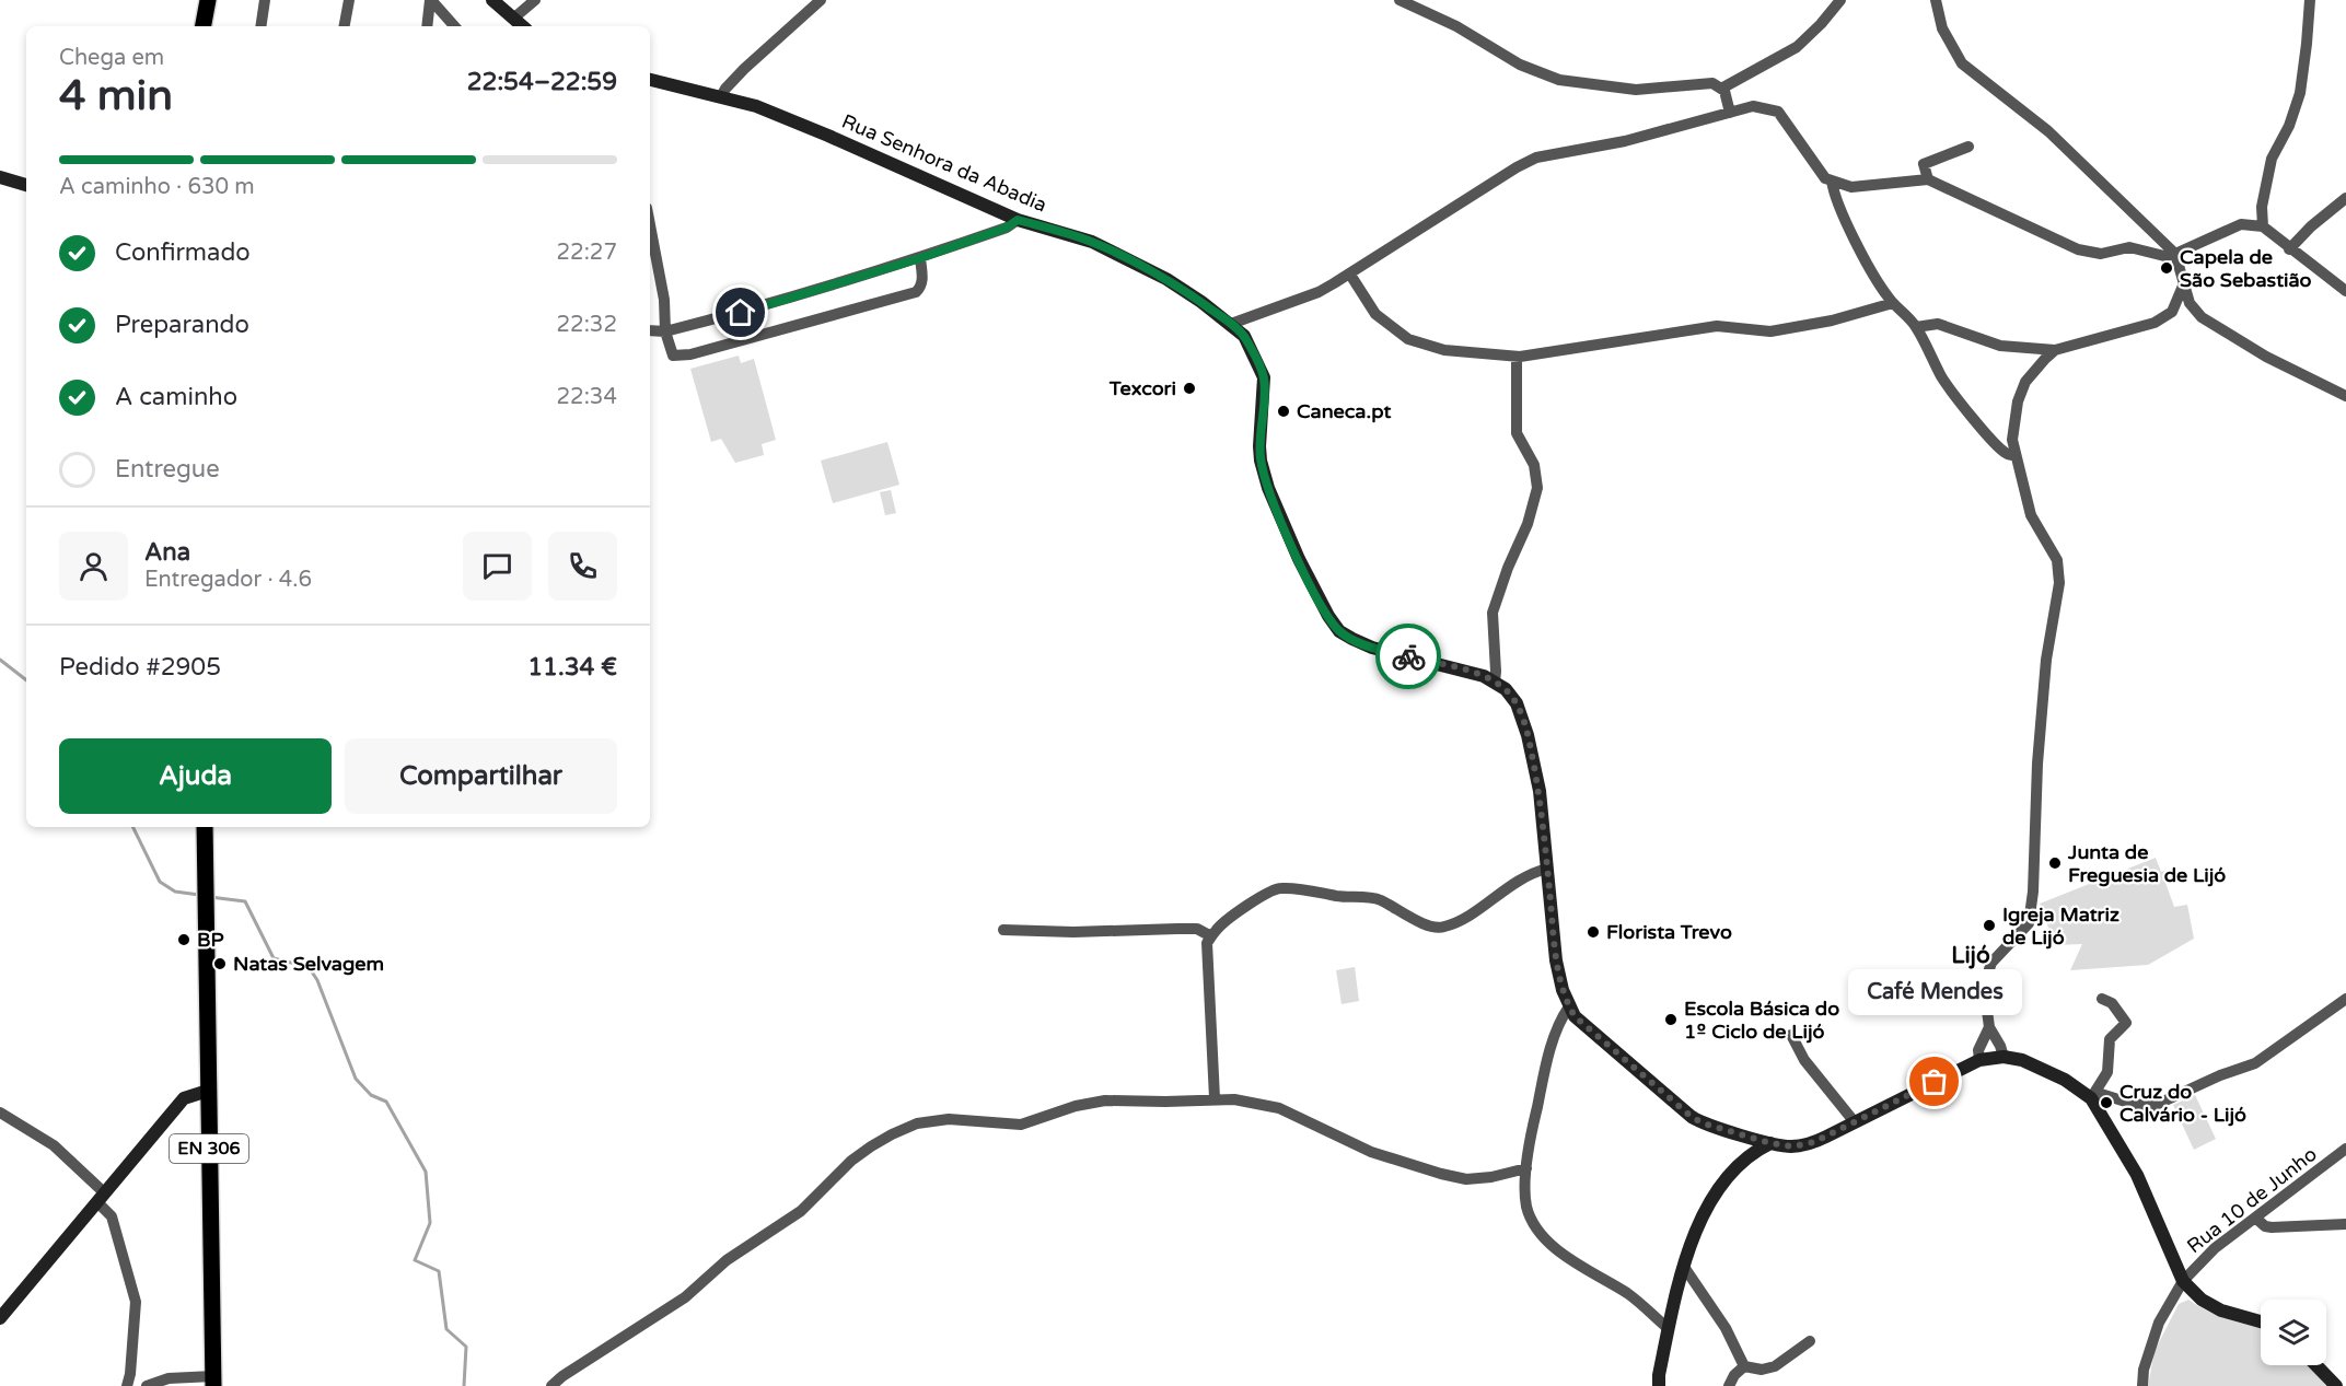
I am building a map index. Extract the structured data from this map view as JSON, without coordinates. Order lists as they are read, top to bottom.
{
  "streets": {
    "main road": ["Rua Senhora da Abadia", "EN 306"],
    "street": ["Rua 10 de Junho"]
  },
  "districts": ["Lijó"],
  "places": [
    "Capela de São Sebastião",
    "Texcori",
    "Caneca.pt",
    "Junta de Freguesia de Lijó",
    "Igreja Matriz de Lijó",
    "Florista Trevo",
    "BP",
    "Natas Selvagem",
    "Escola Básica do 1º Ciclo de Lijó",
    "Café Mendes",
    "Cruz do Calvário - Lijó"
  ],
  "page": {
    "heading": ["4 min", "Chega em", "22:54–22:59"],
    "panel": [
      "Ana",
      "Entregador · 4.6",
      "Pedido #2905",
      "11.34 €"
    ],
    "bar": "A caminho · 630 m",
    "list": [
      ["Confirmado", "22:27"],
      ["Preparando", "22:32"],
      ["A caminho", "22:34"],
      "Entregue"
    ],
    "buttons": ["Ajuda", "Compartilhar"],
    "bubble": "Café Mendes"
  }
}
